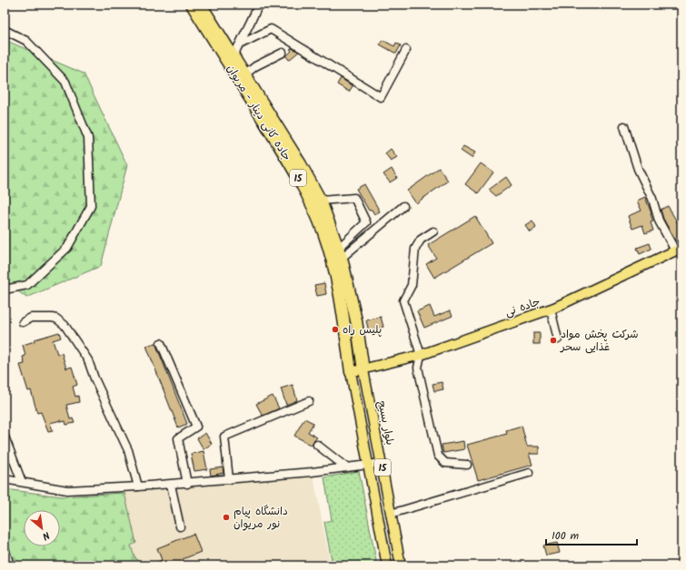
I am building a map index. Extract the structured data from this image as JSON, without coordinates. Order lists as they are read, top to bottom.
{
  "streets": {
    "highway": ["جاده کانی دینار - مریوان", "15"],
    "main road": ["جاده نی", "بلوار بسیج"]
  },
  "crossings": [
    ["جاده کانی دینار - مریوان", "15"],
    ["جاده کانی دینار - مریوان", "جاده نی"],
    ["15", "جاده نی"],
    ["15", "بلوار بسیج"],
    ["جاده نی", "بلوار بسیج"]
  ],
  "places": ["پلیس راه", "شرکت پخش مواد غذایی سحر", "دانشگاه پیام نور مریوان"],
  "scale_bar": "100 m",
  "north": "bottom right"
}
